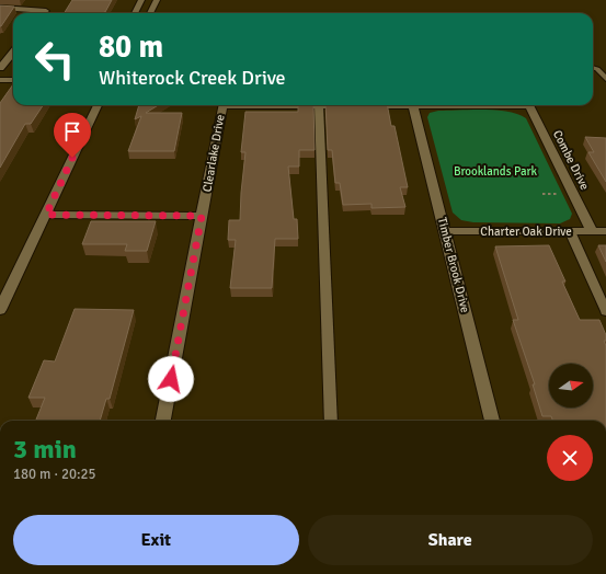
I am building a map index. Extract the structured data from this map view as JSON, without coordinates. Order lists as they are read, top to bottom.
{
  "streets": {
    "street": [
      "Clearlake Drive",
      "Combe Drive",
      "Charter Oak Drive",
      "Timber Brook Drive"
    ]
  },
  "crossings": [
    ["Clearlake Drive", "Timber Brook Drive"],
    ["Combe Drive", "Charter Oak Drive"],
    ["Charter Oak Drive", "Timber Brook Drive"]
  ],
  "parks": ["Brooklands Park"],
  "north": "right",
  "page": {
    "turn": ["80 m", "Whiterock Creek Drive"],
    "heading": ["3 min", "180 m · 20:25"],
    "buttons": ["Exit", "Share"]
  }
}
